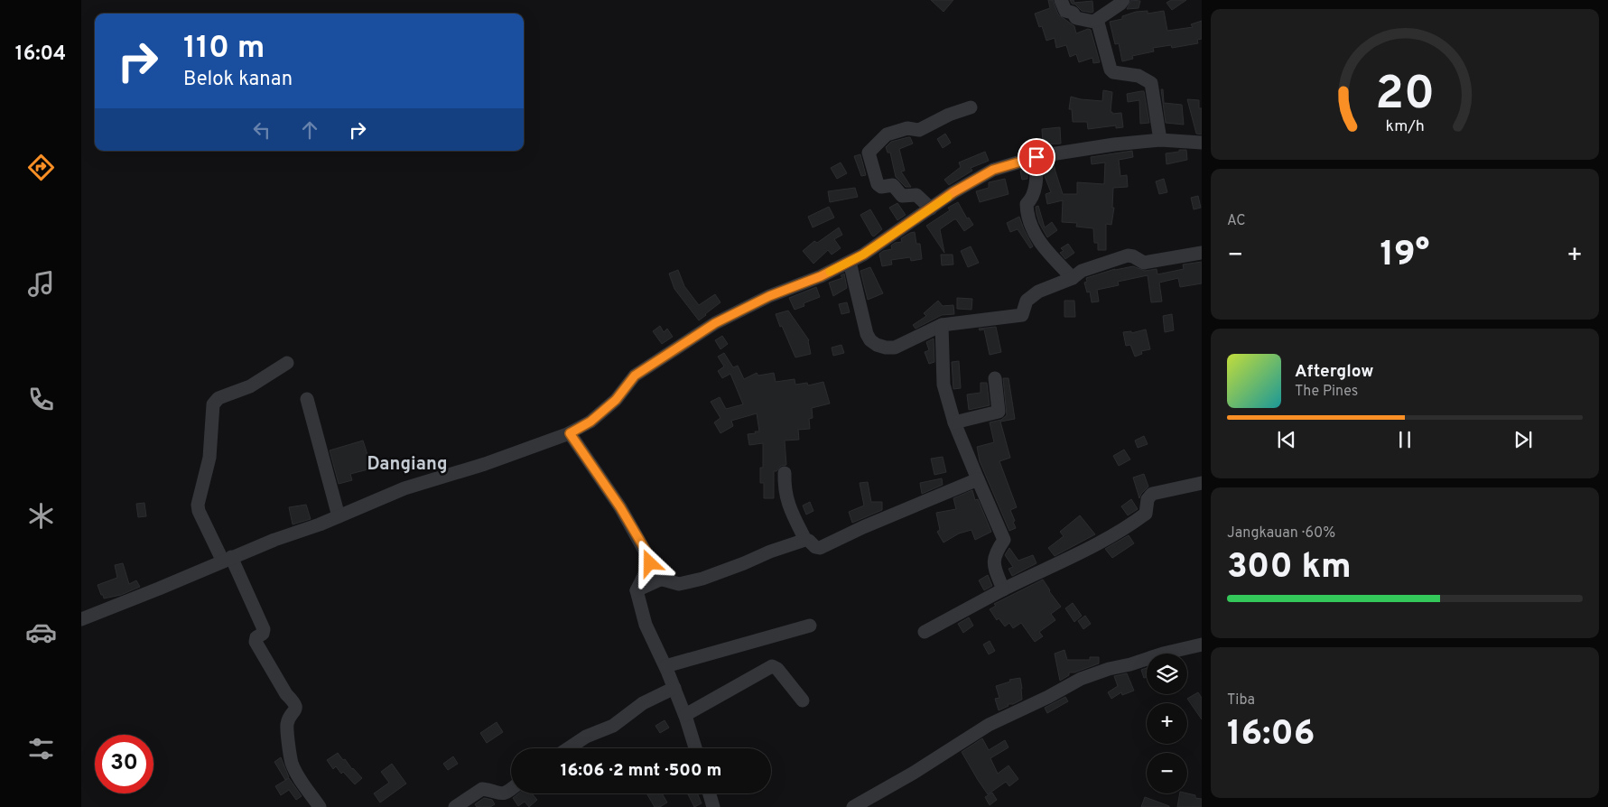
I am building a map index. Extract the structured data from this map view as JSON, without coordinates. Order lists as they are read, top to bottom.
{
  "districts": ["Dangiang"],
  "page": {
    "tabs": "16:04",
    "turn": ["110 m", "Belok kanan"],
    "tile": [
      "AC",
      ["Jangkauan · 60%", "300 km"],
      ["Tiba", "16:06"]
    ],
    "heat": ["−", "19°", "+"],
    "song": ["Afterglow", "The Pines"],
    "map_buttons": ["+", "−"],
    "limit": "30",
    "trip": "16:06 · 2 mnt · 500 m",
    "gauge": ["20", "km/h"]
  }
}
